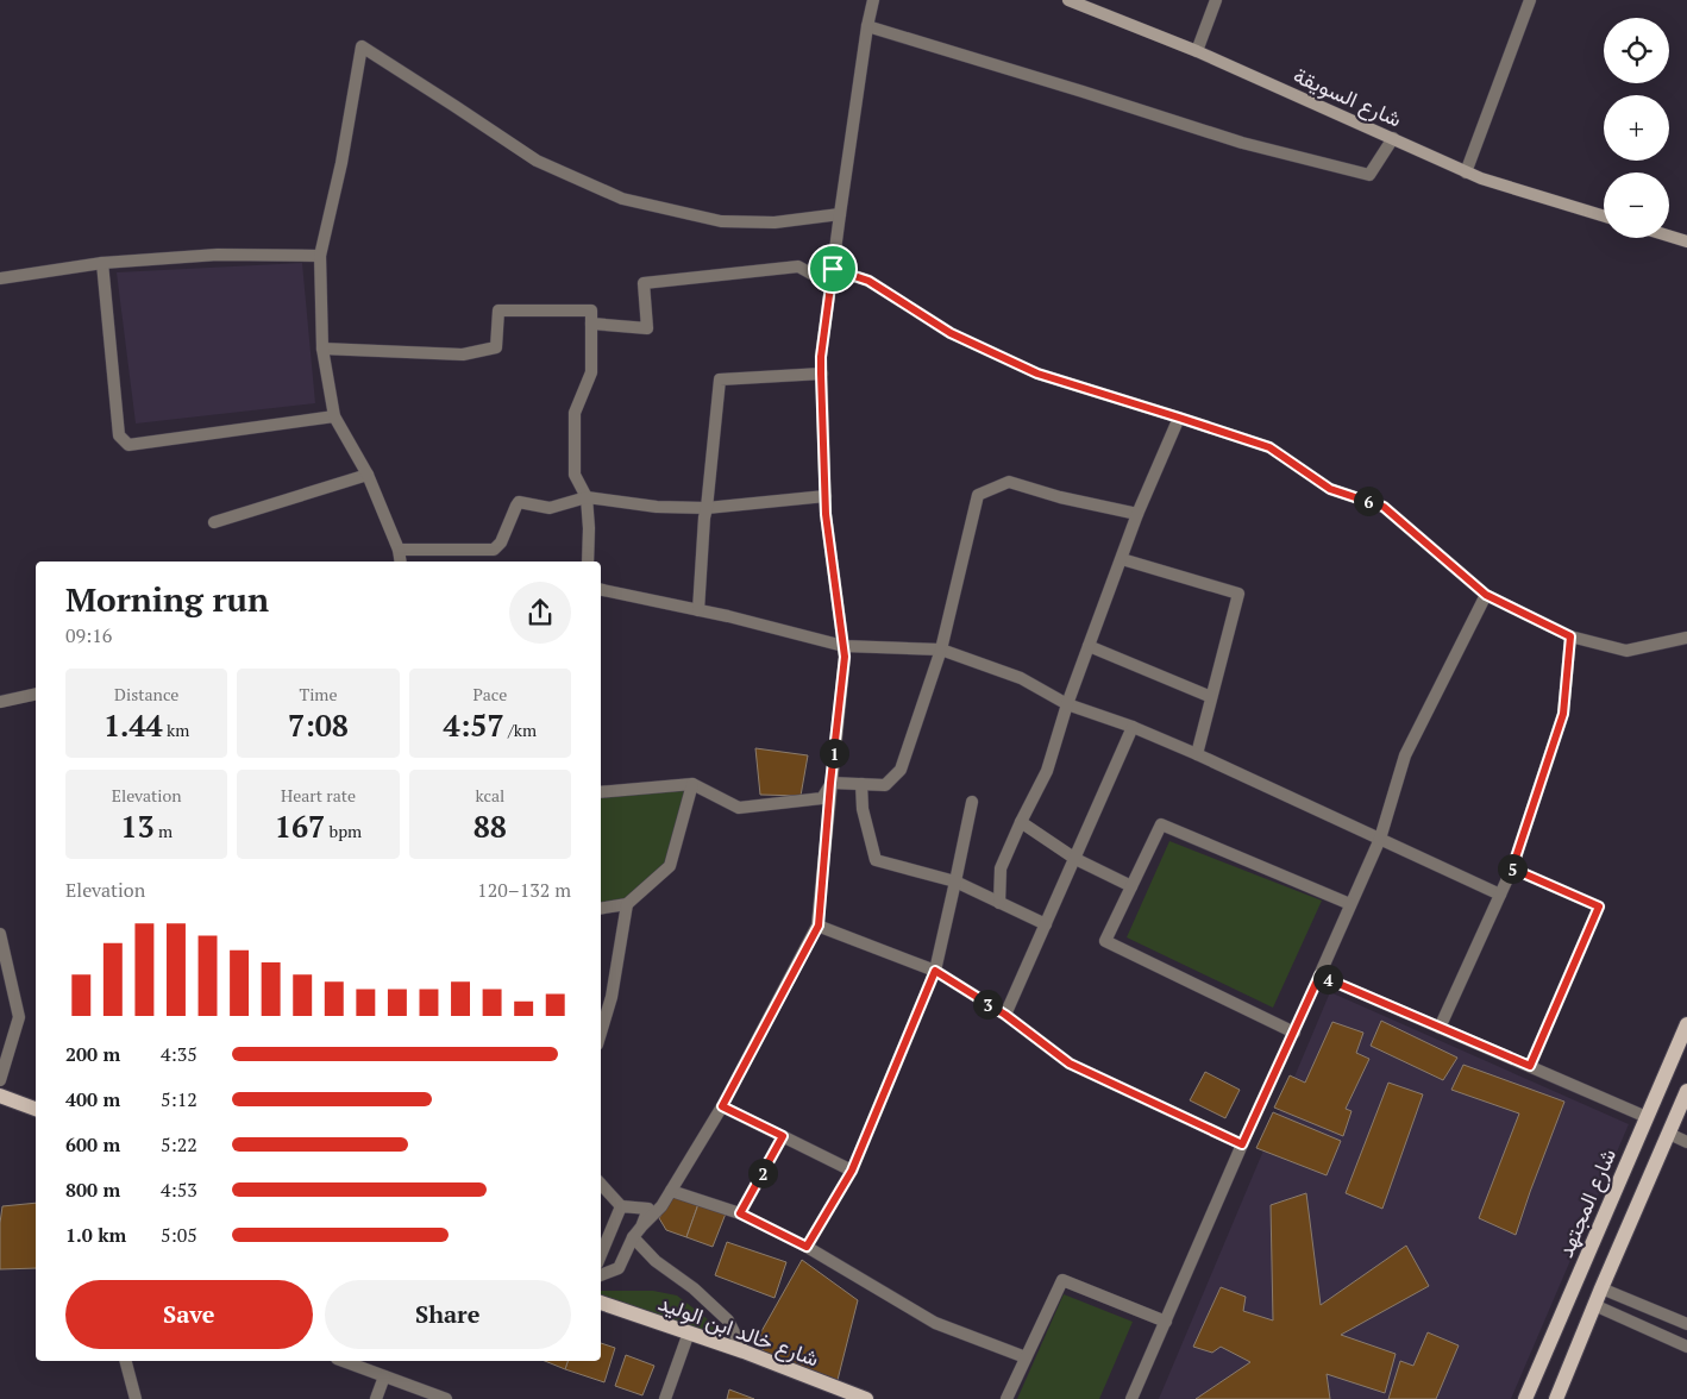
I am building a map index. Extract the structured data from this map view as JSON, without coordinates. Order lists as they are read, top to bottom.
{
  "streets": {
    "main road": ["شارع المجتهد", "شارع خالد ابن الوليد"],
    "street": ["شارع السويقة"]
  },
  "page": {
    "map_buttons": ["+", "−"],
    "pins": [
      "6",
      "1",
      "5",
      "4",
      "3",
      "2"
    ],
    "heading": ["Morning run", "09:16"],
    "stats": [
      ["Distance", "1.44 km"],
      ["Time", "7:08"],
      ["Pace", "4:57 /km"],
      ["Elevation", "13 m"],
      ["Heart rate", "167 bpm"],
      ["kcal", "88"]
    ],
    "chart": ["Elevation", "120–132 m"],
    "list": [
      {
        "name": "200 m",
        "note": "4:35"
      },
      {
        "name": "400 m",
        "note": "5:12"
      },
      {
        "name": "600 m",
        "note": "5:22"
      },
      {
        "name": "800 m",
        "note": "4:53"
      },
      {
        "name": "1.0 km",
        "note": "5:05"
      }
    ],
    "buttons": ["Save", "Share"]
  }
}
